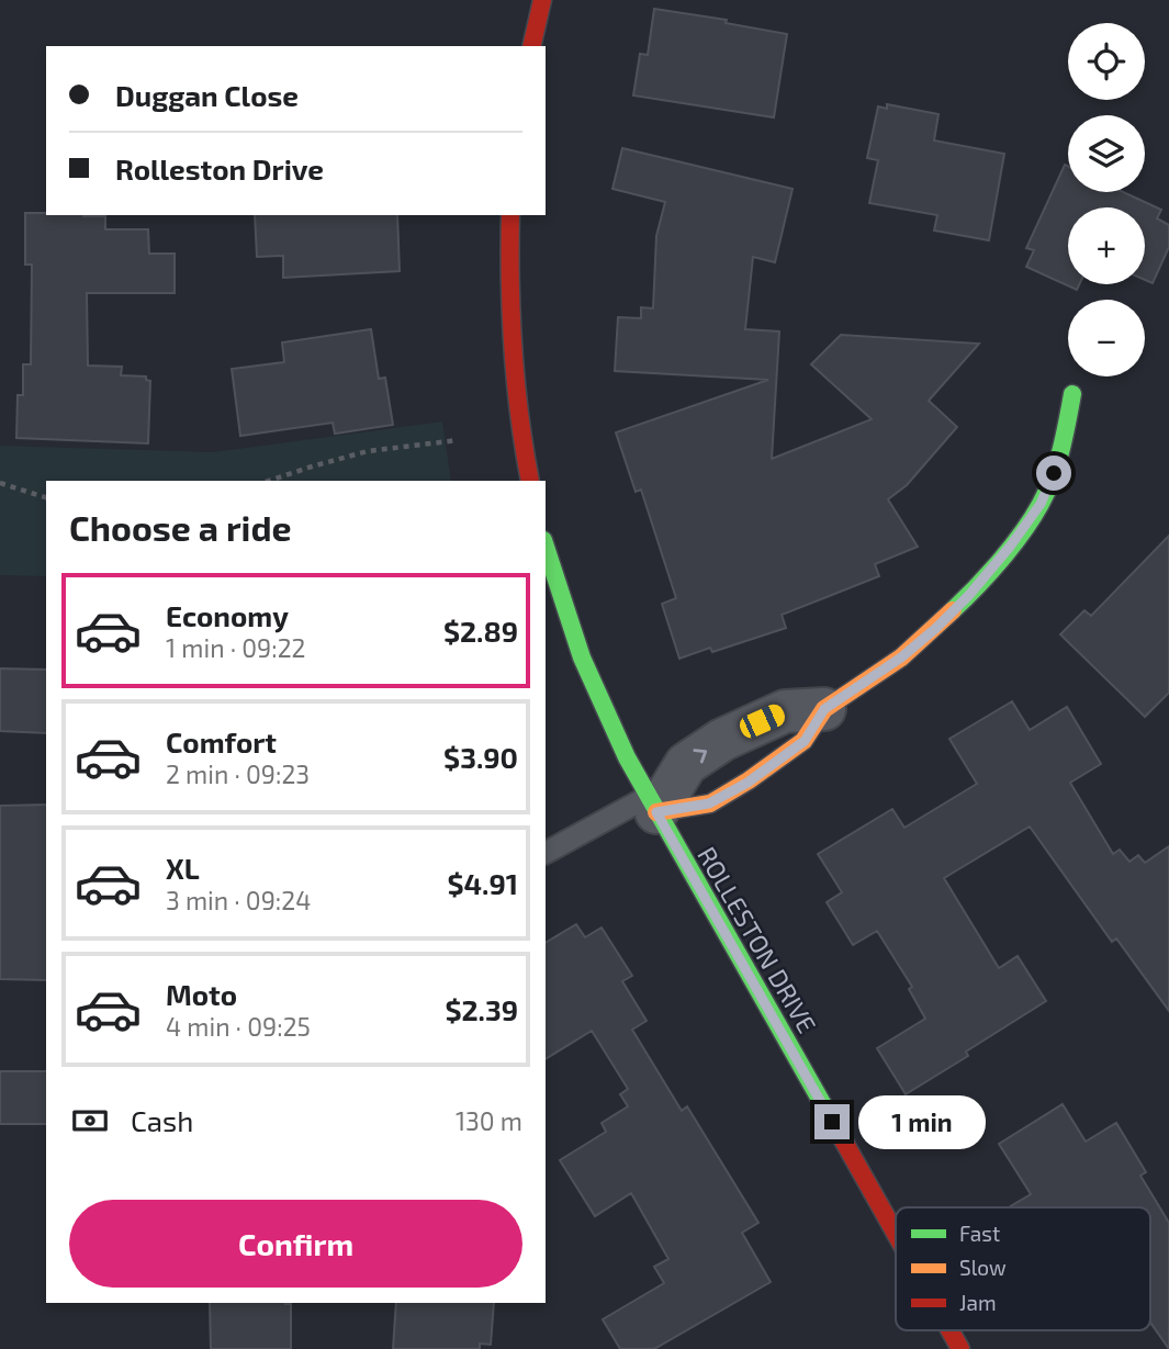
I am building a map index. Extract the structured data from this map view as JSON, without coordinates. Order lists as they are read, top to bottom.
{
  "streets": {
    "main road": ["ROLLESTON DRIVE"]
  },
  "legend": ["Fast", "Slow", "Jam"],
  "page": {
    "map_buttons": ["+", "−"],
    "banner": ["Duggan Close", "Rolleston Drive"],
    "heading": "Choose a ride",
    "list": [
      {
        "name": "Economy",
        "note": "1 min · 09:22",
        "value": "$2.89"
      },
      {
        "name": "Comfort",
        "note": "2 min · 09:23",
        "value": "$3.90"
      },
      {
        "name": "XL",
        "note": "3 min · 09:24",
        "value": "$4.91"
      },
      {
        "name": "Moto",
        "note": "4 min · 09:25",
        "value": "$2.39"
      }
    ],
    "pay": ["Cash", "130 m"],
    "bubble": "1 min",
    "buttons": "Confirm"
  }
}
